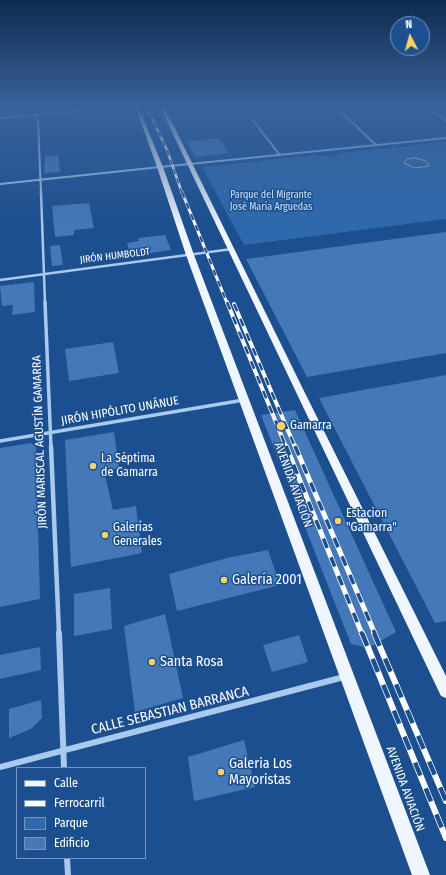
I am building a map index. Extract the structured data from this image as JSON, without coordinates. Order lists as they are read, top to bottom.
{
  "streets": {
    "main road": ["AVENIDA AVIACIÓN"],
    "street": [
      "JIRÓN HUMBOLDT",
      "JIRÓN HIPÓLITO UNÁNUE",
      "JIRÓN MARISCAL AGUSTÍN GAMARRA",
      "CALLE SEBASTIAN BARRANCA"
    ]
  },
  "crossings": [
    ["JIRÓN HUMBOLDT", "JIRÓN MARISCAL AGUSTÍN GAMARRA"],
    ["JIRÓN HUMBOLDT", "AVENIDA AVIACIÓN"],
    ["JIRÓN HIPÓLITO UNÁNUE", "JIRÓN MARISCAL AGUSTÍN GAMARRA"],
    ["JIRÓN HIPÓLITO UNÁNUE", "AVENIDA AVIACIÓN"],
    ["JIRÓN MARISCAL AGUSTÍN GAMARRA", "CALLE SEBASTIAN BARRANCA"],
    ["AVENIDA AVIACIÓN", "CALLE SEBASTIAN BARRANCA"]
  ],
  "parks": ["Parque del Migrante José María Arguedas"],
  "places": [
    "Gamarra",
    "La Séptima de Gamarra",
    "Estacion \"Gamarra\"",
    "Galerías Generales",
    "Galería 2001",
    "Santa Rosa",
    "Galeria Los Mayoristas"
  ],
  "legend": [
    "Calle",
    "Ferrocarril",
    "Parque",
    "Edificio"
  ],
  "north": "top"
}
